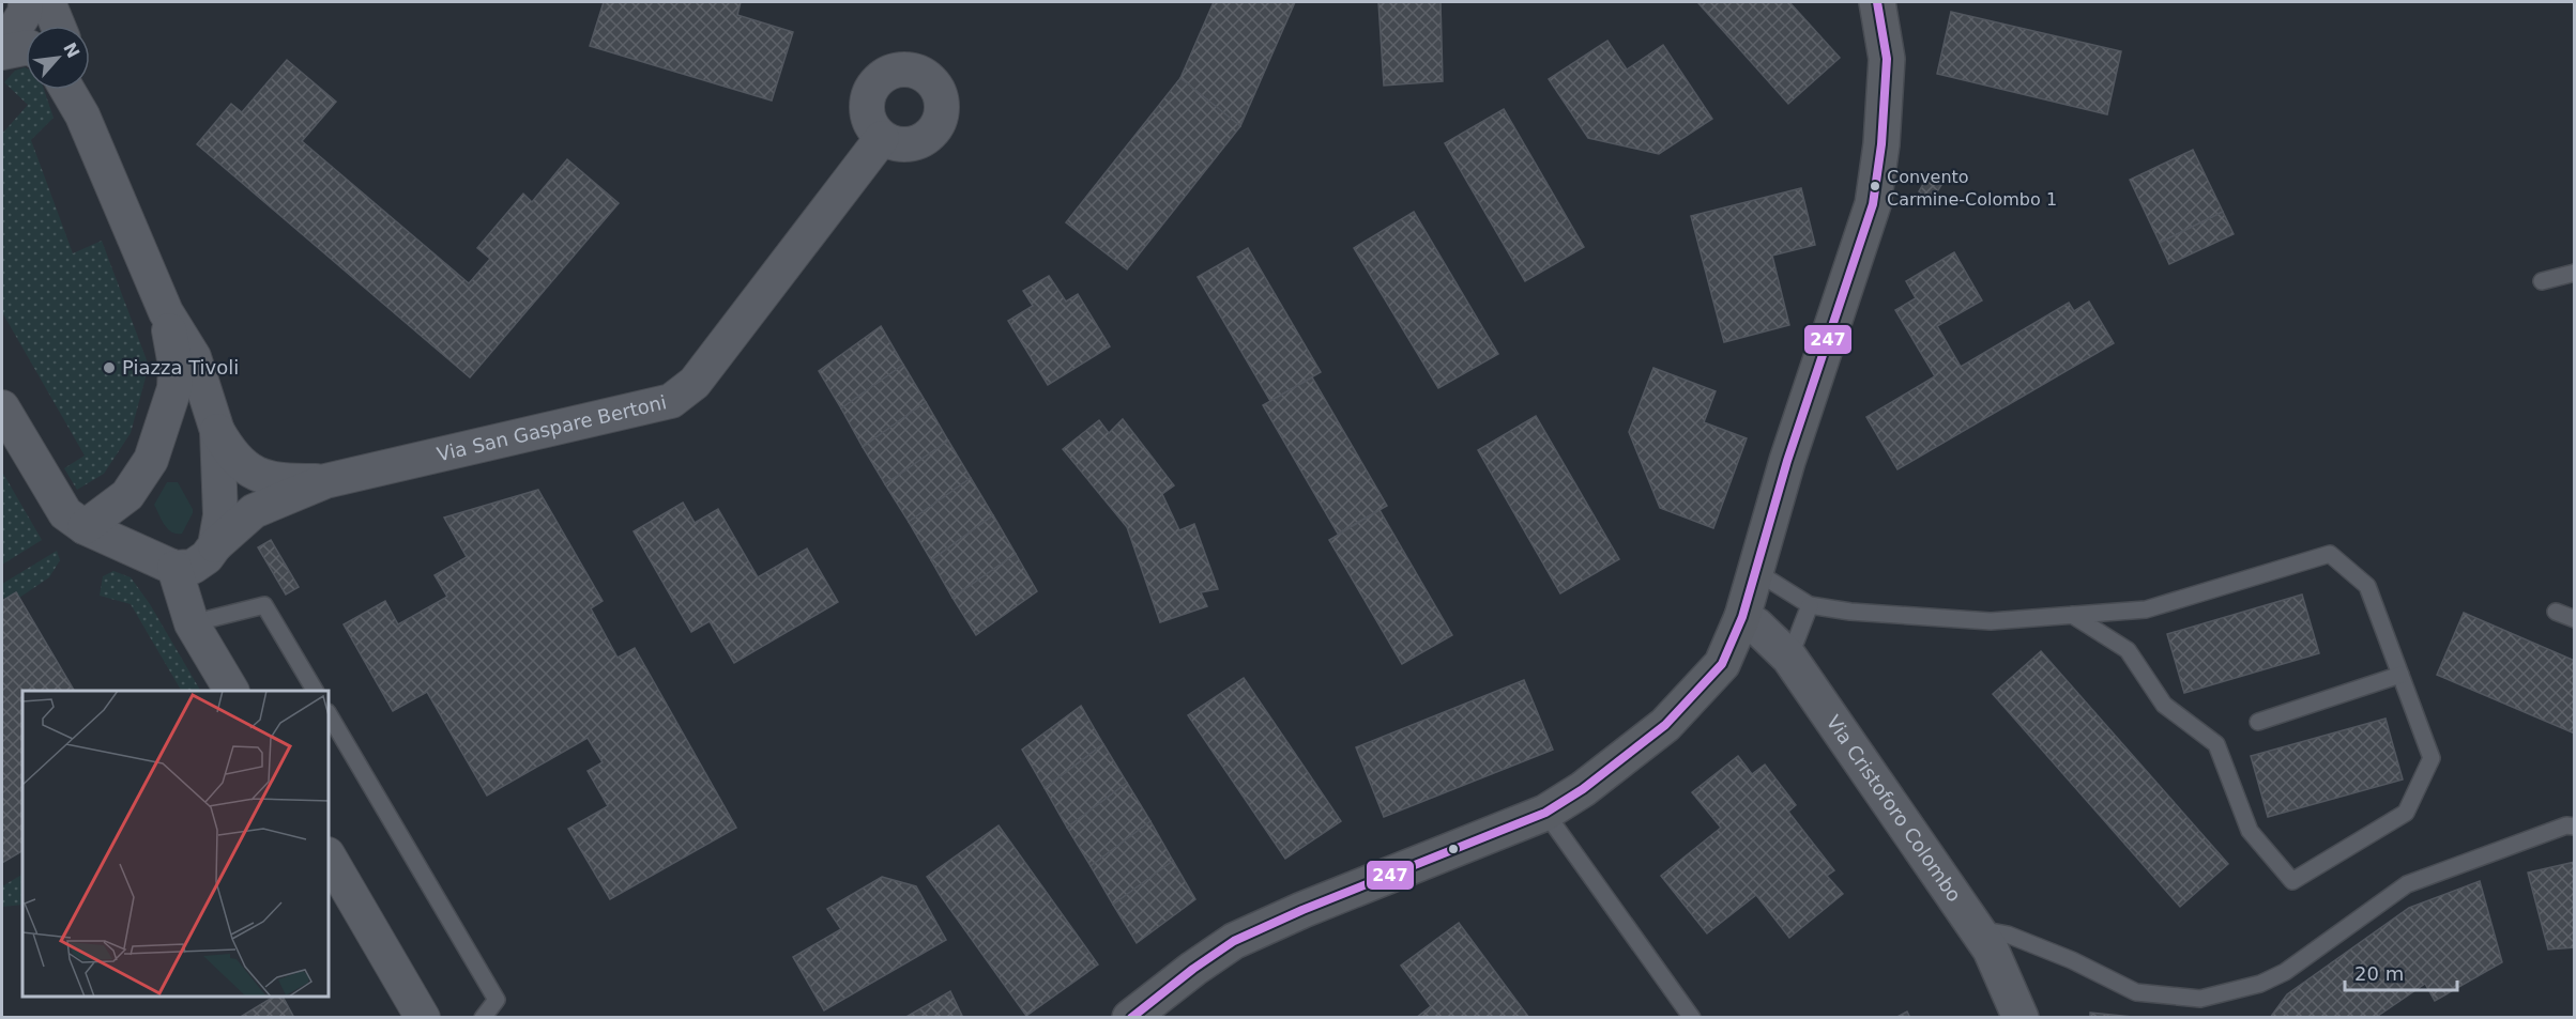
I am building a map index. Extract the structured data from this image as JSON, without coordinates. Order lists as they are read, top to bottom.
{
  "streets": {
    "street": ["Via San Gaspare Bertoni", "Via Cristoforo Colombo"]
  },
  "places": ["Convento Carmine-Colombo 1", "Piazza Tivoli"],
  "lines": ["transit line 247"],
  "scale_bar": "20 m",
  "north": "top right"
}
